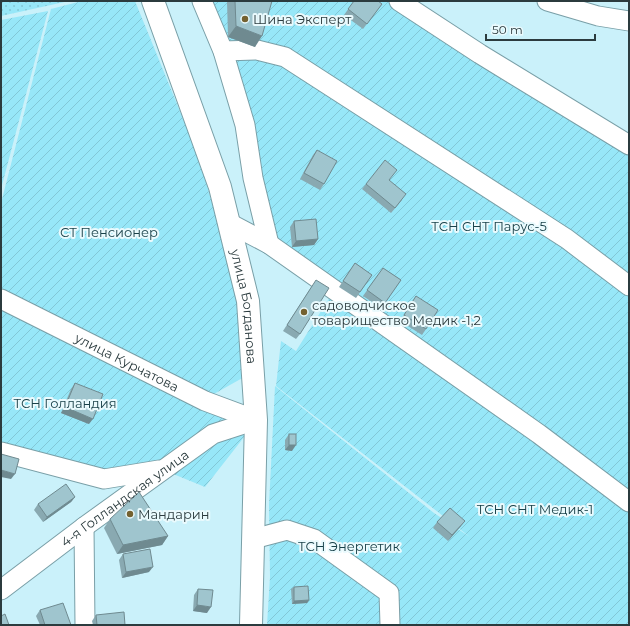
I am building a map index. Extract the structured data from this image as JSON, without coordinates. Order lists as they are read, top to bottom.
{
  "streets": {
    "main road": ["улица Богданова"],
    "street": ["улица Курчатова", "4-я Голландская улица"]
  },
  "crossings": [
    ["улица Богданова", "улица Курчатова"],
    ["улица Богданова", "4-я Голландская улица"],
    ["улица Курчатова", "4-я Голландская улица"]
  ],
  "parks": [
    "ТСН СНТ Парус-5",
    "СТ Пенсионер",
    "ТСН Голландия",
    "ТСН СНТ Медик-1",
    "ТСН Энергетик"
  ],
  "places": ["Шина Эксперт", "садоводчиское товарищество Медик -1,2", "Мандарин"],
  "scale_bar": "50 m"
}
